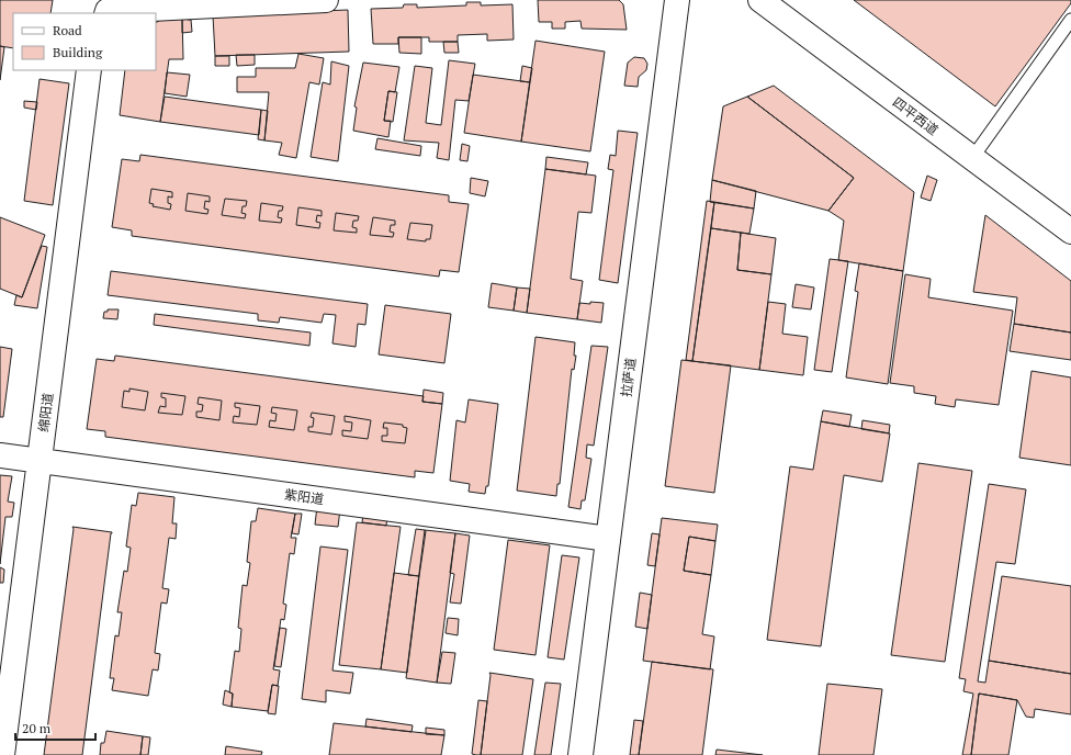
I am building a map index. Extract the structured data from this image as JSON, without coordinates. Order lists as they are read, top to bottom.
{
  "streets": {
    "street": [
      "四平西道",
      "拉萨道",
      "绵阳道",
      "紫阳道"
    ]
  },
  "crossings": [
    ["拉萨道", "紫阳道"],
    ["绵阳道", "紫阳道"]
  ],
  "legend": ["Road", "Building"],
  "scale_bar": "20 m"
}
